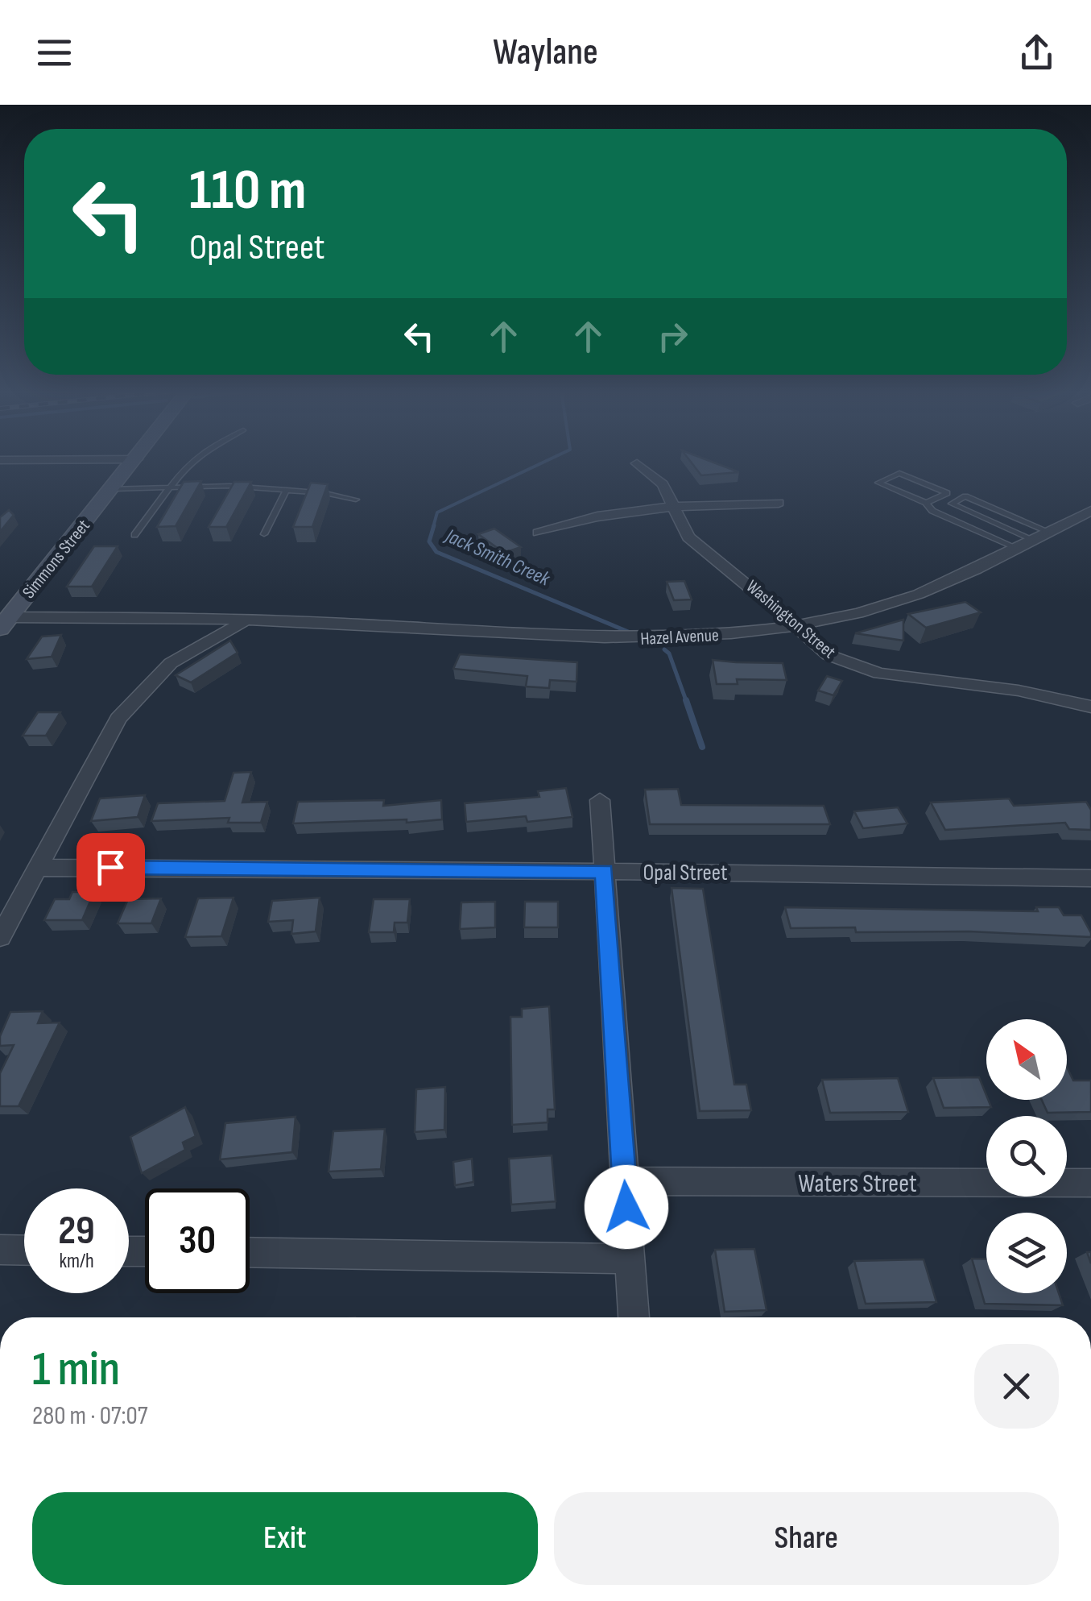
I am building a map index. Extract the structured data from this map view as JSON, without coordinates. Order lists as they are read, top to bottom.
{
  "streets": {
    "street": [
      "Simmons Street",
      "Washington Street",
      "Hazel Avenue",
      "Opal Street",
      "Waters Street"
    ]
  },
  "crossings": [
    ["Simmons Street", "Hazel Avenue"],
    ["Washington Street", "Hazel Avenue"]
  ],
  "water": ["Jack Smith Creek"],
  "north": "top left",
  "page": {
    "header": "Waylane",
    "turn": ["110 m", "Opal Street"],
    "speed": "29 km/h",
    "limit": "30",
    "heading": ["1 min", "280 m · 07:07"],
    "buttons": ["Exit", "Share"]
  }
}
